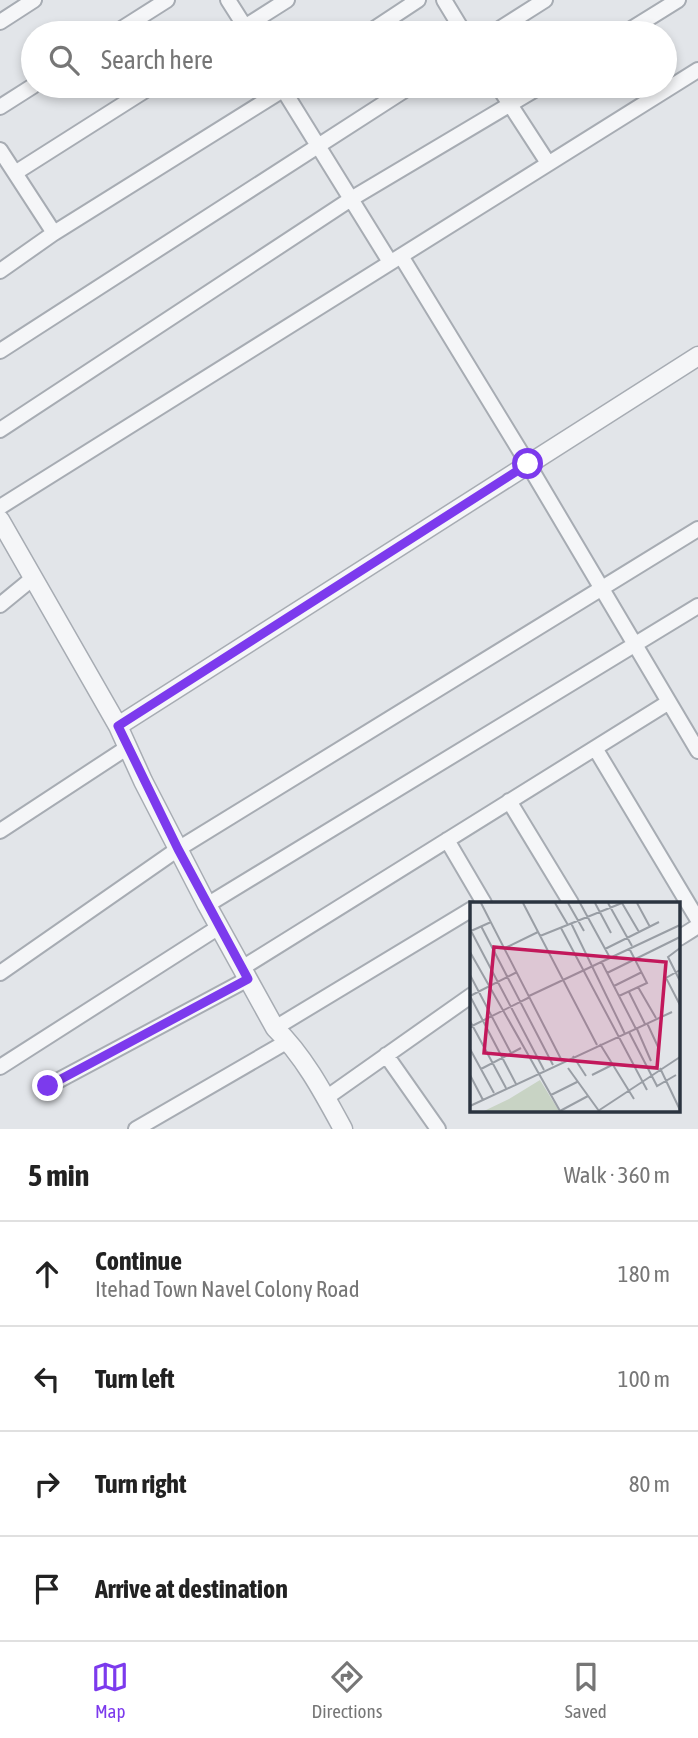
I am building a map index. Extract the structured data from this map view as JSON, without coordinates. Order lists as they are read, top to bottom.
{
  "page": {
    "search": "Search here",
    "heading": ["5 min", "Walk · 360 m"],
    "list": [
      ["Continue", "Itehad Town Navel Colony Road", "180 m"],
      ["Turn left", "100 m"],
      ["Turn right", "80 m"],
      "Arrive at destination"
    ],
    "nav": ["Map", "Directions", "Saved"]
  }
}
